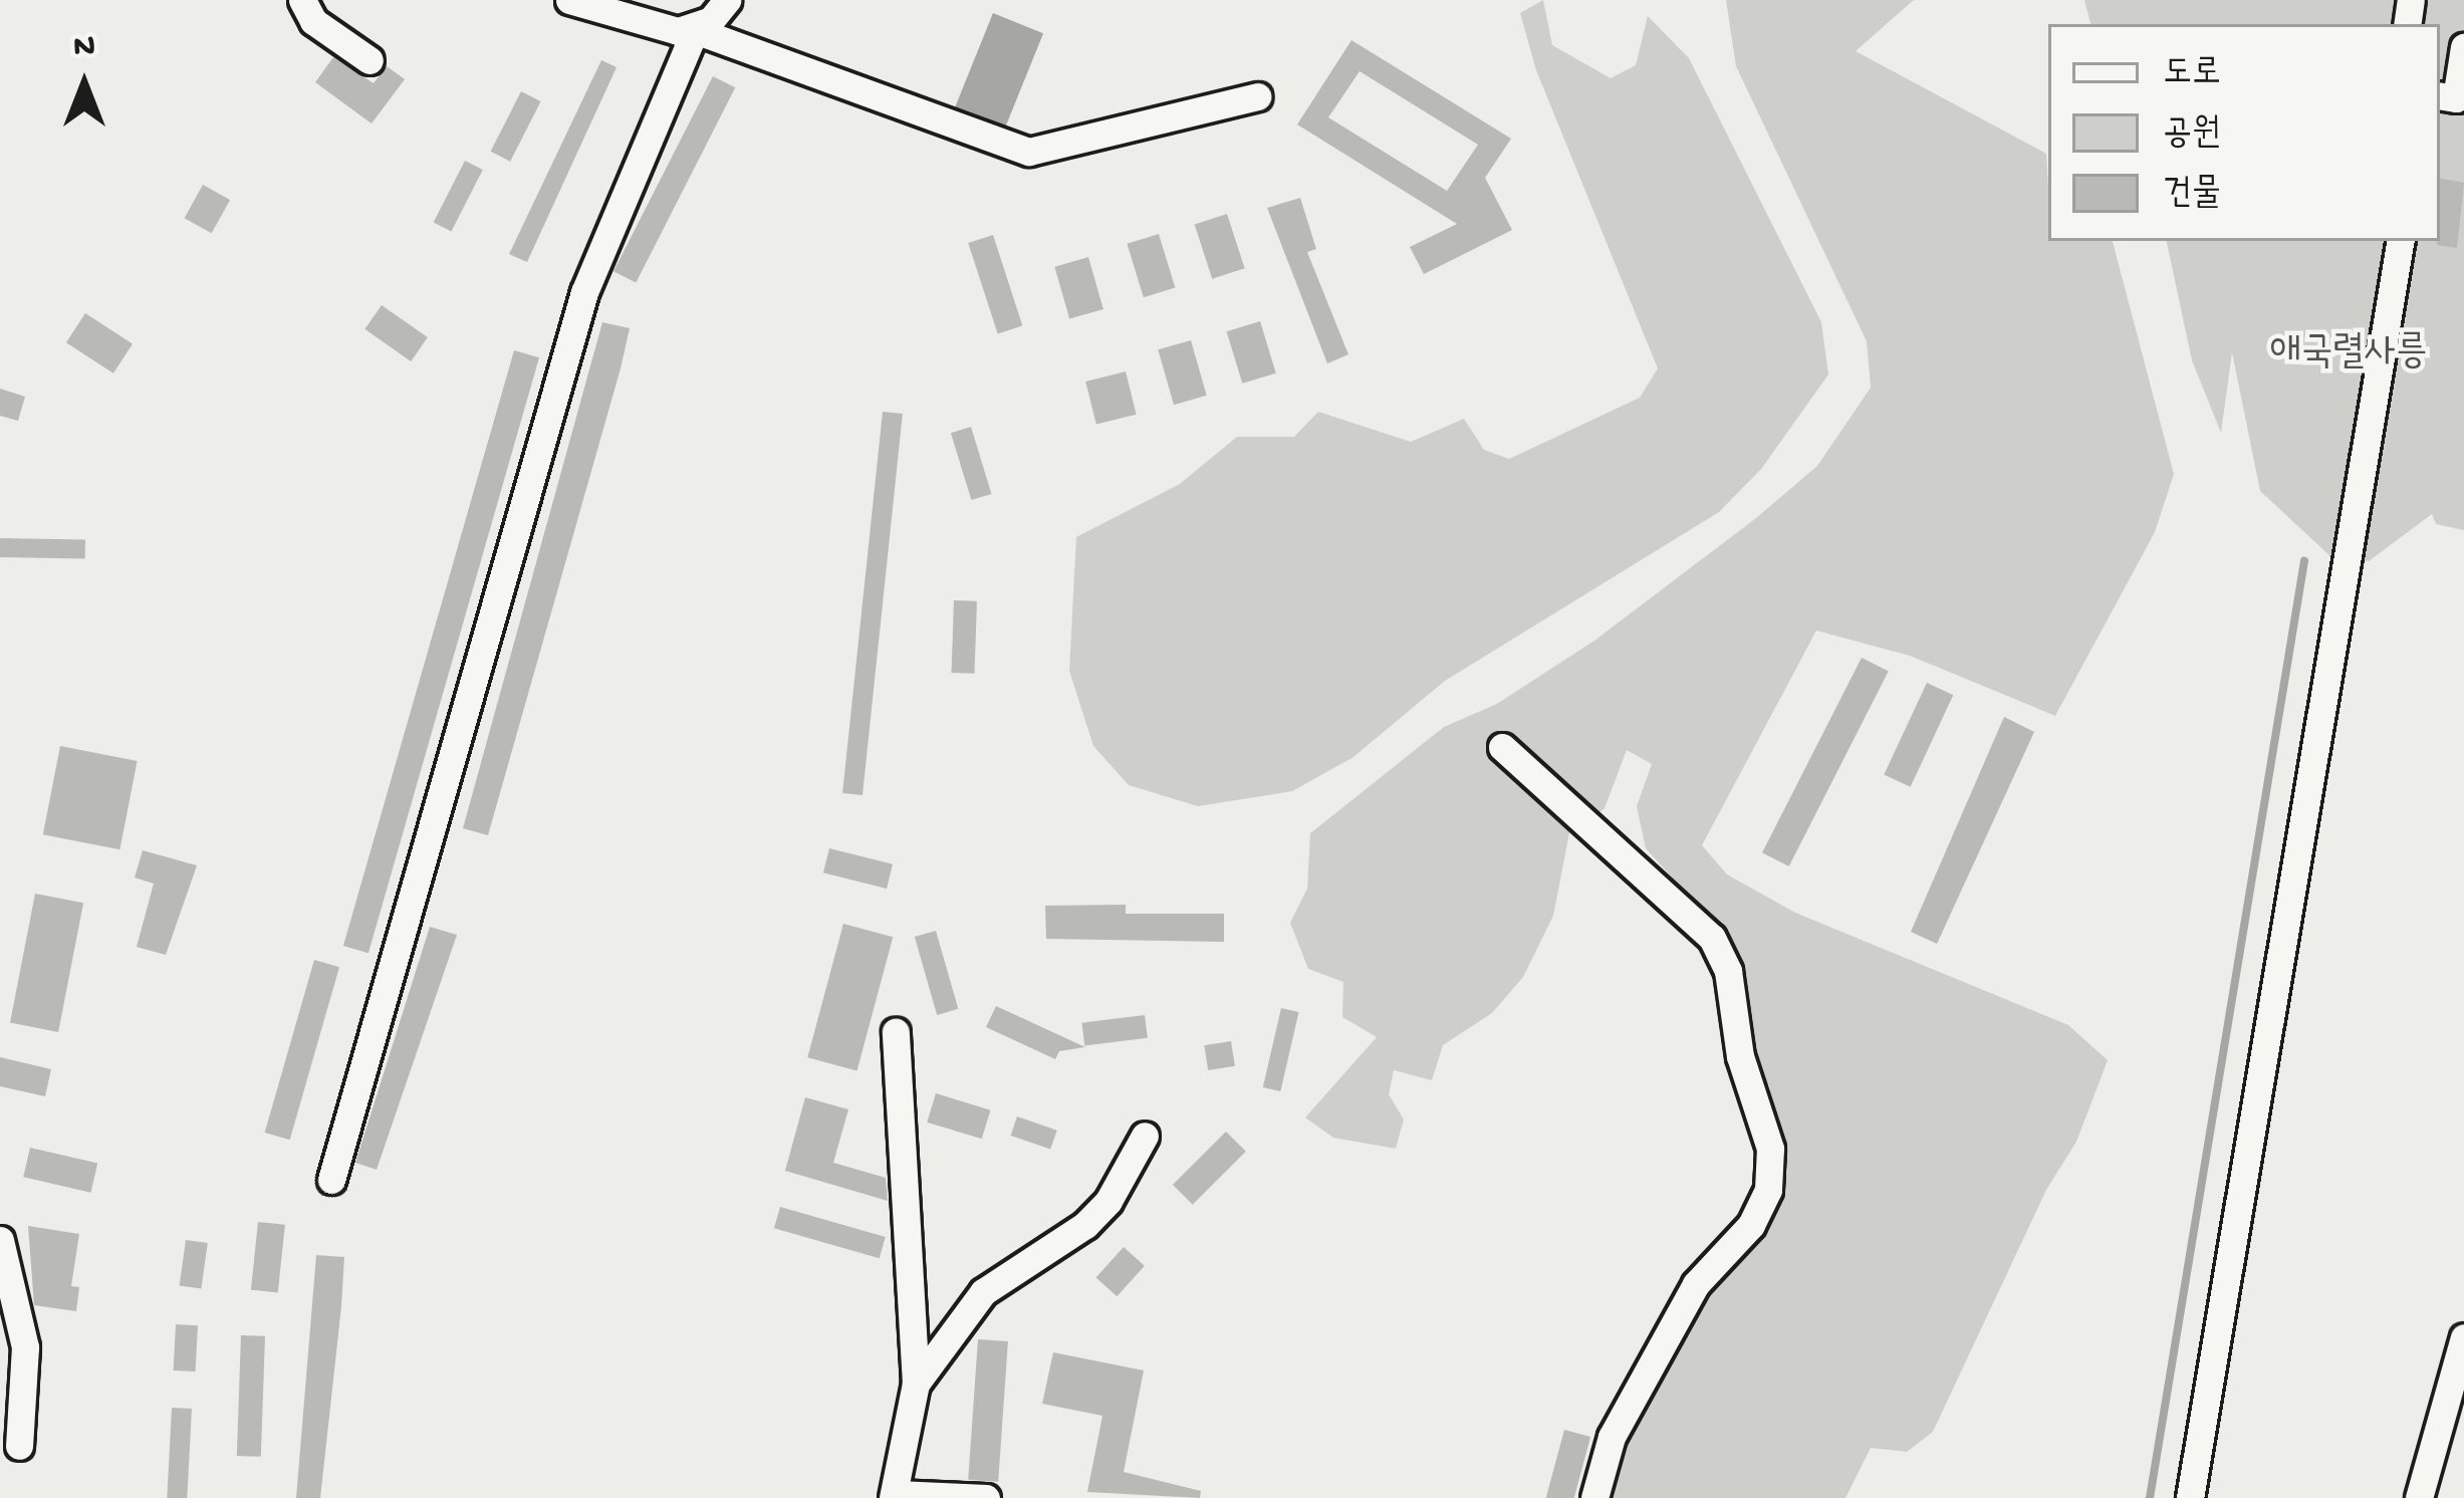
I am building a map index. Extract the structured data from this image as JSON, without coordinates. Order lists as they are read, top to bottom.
{
  "parks": ["애국렬사릉"],
  "legend": ["도로", "공원", "건물"],
  "north": "top"
}
